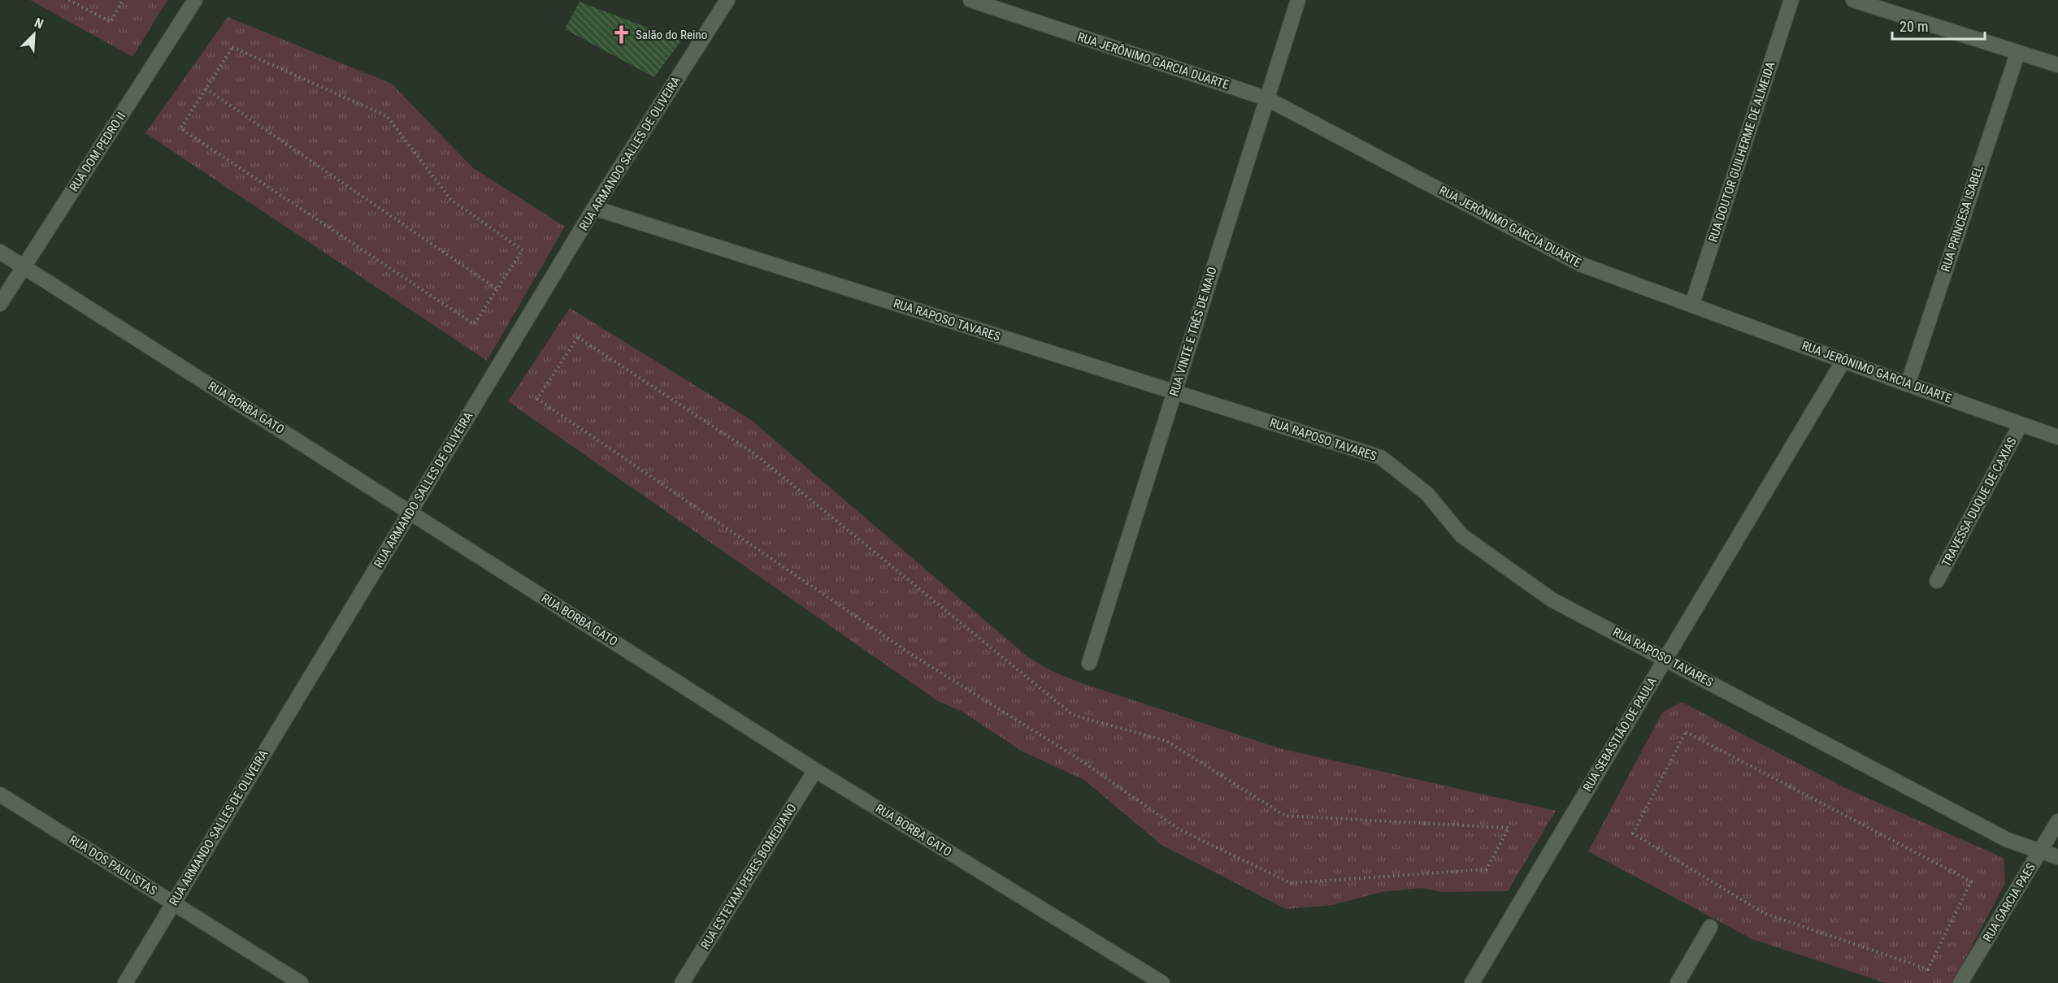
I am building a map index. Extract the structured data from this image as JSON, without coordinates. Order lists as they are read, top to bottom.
{
  "streets": {
    "street": [
      "RUA JERÔNIMO GARCIA DUARTE",
      "RUA DOM PEDRO II",
      "RUA DOUTOR GUILHERME DE ALMEIDA",
      "RUA ARMANDO SALLES DE OLIVEIRA",
      "RUA PRINCESA ISABEL",
      "RUA RAPOSO TAVARES",
      "RUA VINTE E TRÊS DE MAIO",
      "RUA BORBA GATO",
      "TRAVESSA DUQUE DE CAXIAS",
      "RUA SEBASTIÃO DE PAULA",
      "RUA DOS PAULISTAS",
      "RUA ESTEVAM PERES BOMEDIANO",
      "RUA GARCIA PAES"
    ]
  },
  "crossings": [
    ["RUA JERÔNIMO GARCIA DUARTE", "RUA DOUTOR GUILHERME DE ALMEIDA"],
    ["RUA JERÔNIMO GARCIA DUARTE", "RUA PRINCESA ISABEL"],
    ["RUA JERÔNIMO GARCIA DUARTE", "RUA VINTE E TRÊS DE MAIO"],
    ["RUA JERÔNIMO GARCIA DUARTE", "TRAVESSA DUQUE DE CAXIAS"],
    ["RUA JERÔNIMO GARCIA DUARTE", "RUA SEBASTIÃO DE PAULA"],
    ["RUA DOM PEDRO II", "RUA BORBA GATO"],
    ["RUA ARMANDO SALLES DE OLIVEIRA", "RUA RAPOSO TAVARES"],
    ["RUA ARMANDO SALLES DE OLIVEIRA", "RUA BORBA GATO"],
    ["RUA ARMANDO SALLES DE OLIVEIRA", "RUA DOS PAULISTAS"],
    ["RUA RAPOSO TAVARES", "RUA VINTE E TRÊS DE MAIO"],
    ["RUA RAPOSO TAVARES", "RUA SEBASTIÃO DE PAULA"],
    ["RUA RAPOSO TAVARES", "RUA GARCIA PAES"],
    ["RUA BORBA GATO", "RUA ESTEVAM PERES BOMEDIANO"]
  ],
  "places": {
    "church": ["Salão do Reino"]
  },
  "scale_bar": "20 m",
  "north": "top right"
}
